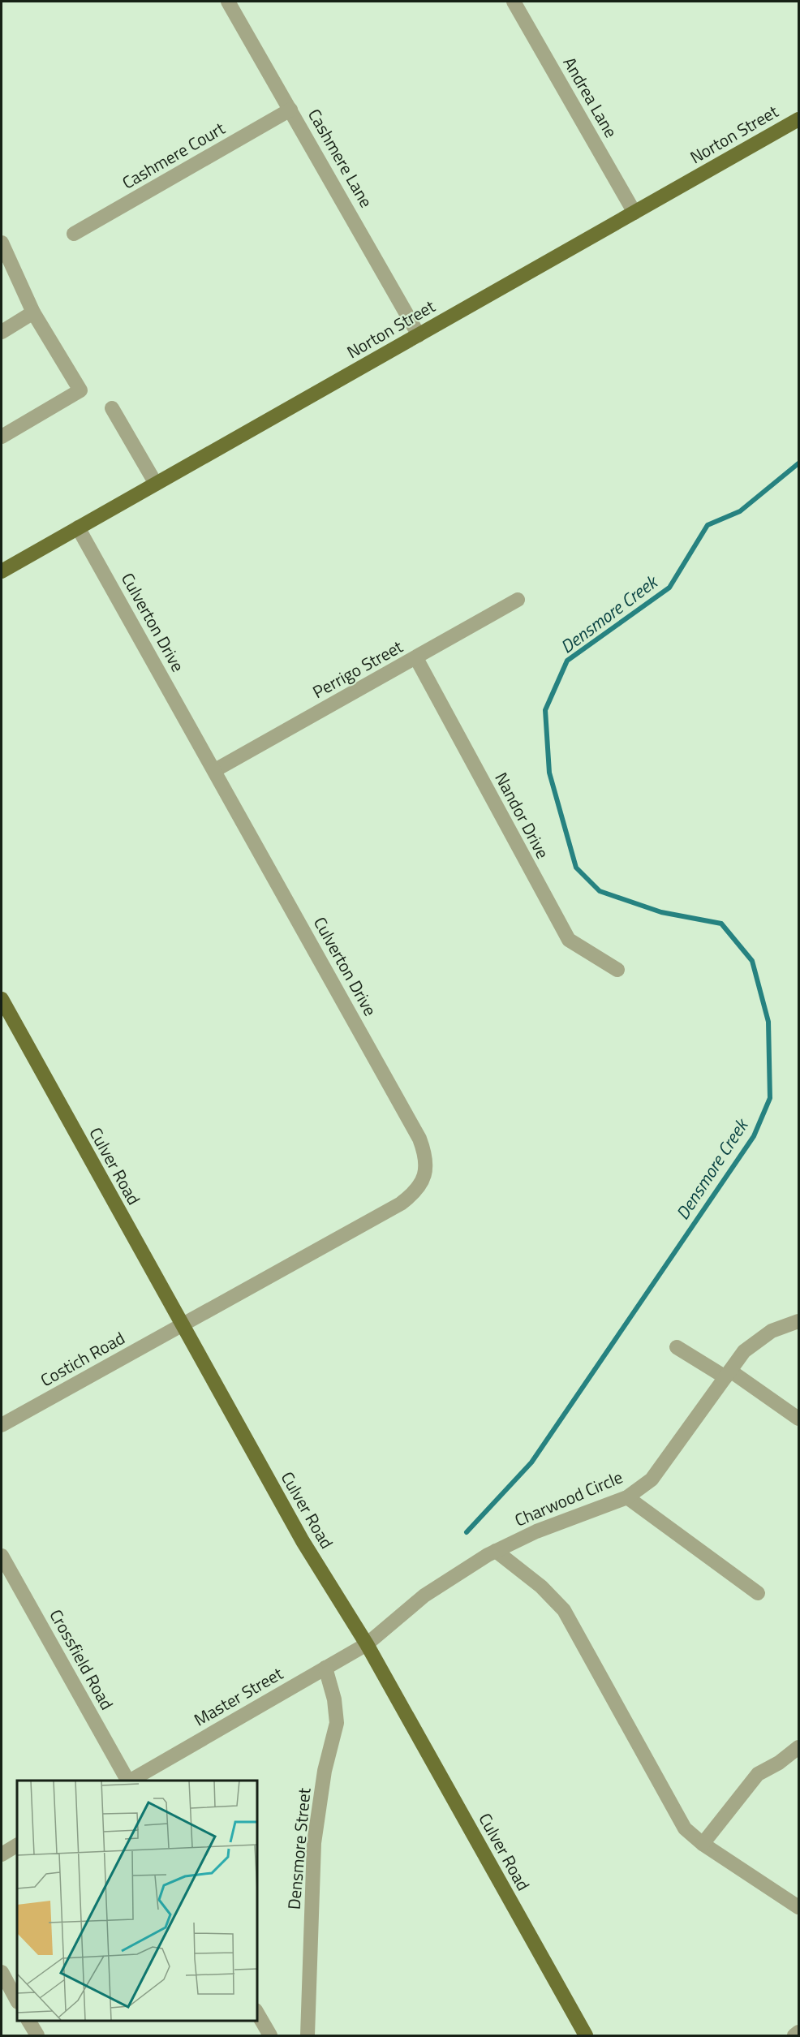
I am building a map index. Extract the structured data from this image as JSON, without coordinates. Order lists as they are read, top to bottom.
{
  "streets": {
    "main road": ["Norton Street", "Culver Road"],
    "street": [
      "Andrea Lane",
      "Cashmere Court",
      "Cashmere Lane",
      "Culverton Drive",
      "Perrigo Street",
      "Nandor Drive",
      "Costich Road",
      "Charwood Circle",
      "Crossfield Road",
      "Master Street",
      "Densmore Street"
    ]
  },
  "crossings": [
    ["Andrea Lane", "Norton Street"],
    ["Norton Street", "Cashmere Lane"],
    ["Norton Street", "Culverton Drive"],
    ["Cashmere Court", "Cashmere Lane"],
    ["Culverton Drive", "Perrigo Street"],
    ["Culverton Drive", "Culver Road"],
    ["Culverton Drive", "Costich Road"],
    ["Perrigo Street", "Nandor Drive"],
    ["Culver Road", "Costich Road"],
    ["Culver Road", "Charwood Circle"],
    ["Culver Road", "Master Street"],
    ["Charwood Circle", "Master Street"],
    ["Master Street", "Densmore Street"]
  ],
  "water": ["Densmore Creek"]
}
